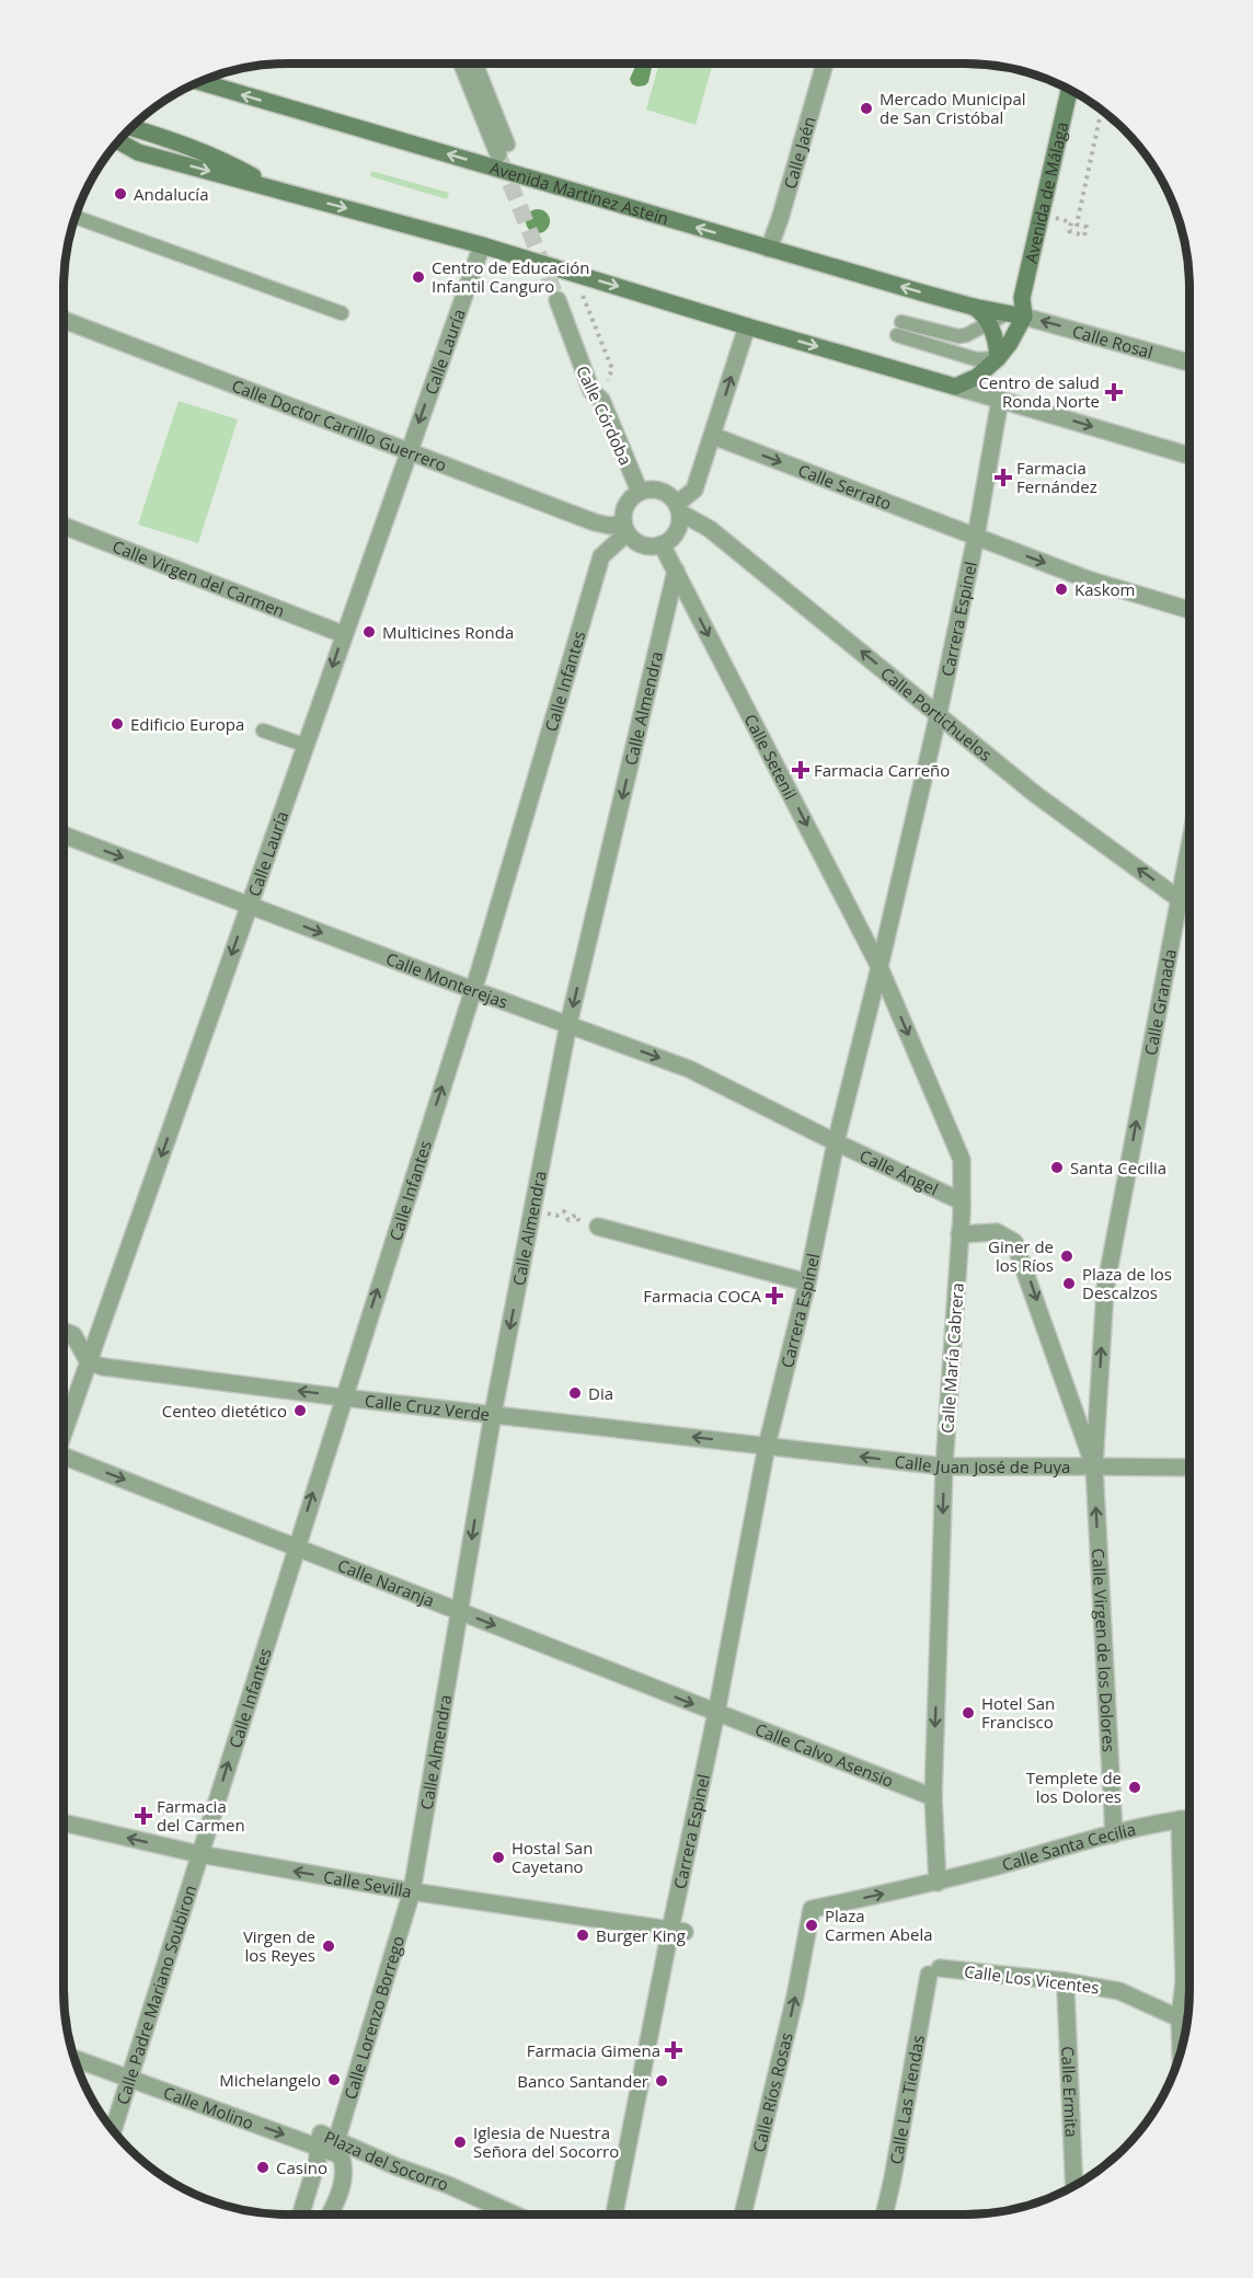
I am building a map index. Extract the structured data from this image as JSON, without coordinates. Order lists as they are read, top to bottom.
{
  "streets": {
    "main road": ["Avenida Martínez Astein", "Avenida de Málaga"],
    "street": [
      "Calle Jaén",
      "Calle Rosal",
      "Calle Lauría",
      "Calle Córdoba",
      "Calle Doctor Carrillo Guerrero",
      "Calle Serrato",
      "Calle Virgen del Carmen",
      "Carrera Espinel",
      "Calle Infantes",
      "Calle Almendra",
      "Calle Portichuelos",
      "Calle Setenil",
      "Calle Monterejas",
      "Calle Granada",
      "Calle Ángel",
      "Calle María Cabrera",
      "Calle Cruz Verde",
      "Calle Juan José de Puya",
      "Calle Naranja",
      "Calle Virgen de los Dolores",
      "Calle Calvo Asensio",
      "Calle Santa Cecilia",
      "Calle Sevilla",
      "Calle Los Vicentes",
      "Calle Padre Mariano Soubiron",
      "Calle Lorenzo Borrego",
      "Calle Ríos Rosas",
      "Calle Ermita",
      "Calle Las Tiendas",
      "Calle Molino",
      "Plaza del Socorro"
    ]
  },
  "crossings": [
    ["Calle Jaén", "Avenida Martínez Astein"],
    ["Avenida Martínez Astein", "Avenida de Málaga"],
    ["Avenida Martínez Astein", "Calle Rosal"],
    ["Avenida de Málaga", "Calle Rosal"],
    ["Calle Lauría", "Calle Doctor Carrillo Guerrero"],
    ["Calle Lauría", "Calle Virgen del Carmen"],
    ["Calle Lauría", "Calle Monterejas"],
    ["Calle Lauría", "Calle Cruz Verde"],
    ["Calle Córdoba", "Calle Doctor Carrillo Guerrero"],
    ["Calle Córdoba", "Calle Infantes"],
    ["Calle Córdoba", "Calle Portichuelos"],
    ["Calle Córdoba", "Calle Setenil"],
    ["Calle Doctor Carrillo Guerrero", "Calle Infantes"],
    ["Calle Doctor Carrillo Guerrero", "Calle Portichuelos"],
    ["Calle Doctor Carrillo Guerrero", "Calle Setenil"],
    ["Calle Serrato", "Carrera Espinel"],
    ["Carrera Espinel", "Calle Portichuelos"],
    ["Carrera Espinel", "Calle Setenil"],
    ["Carrera Espinel", "Calle Monterejas"],
    ["Carrera Espinel", "Calle Ángel"],
    ["Carrera Espinel", "Calle María Cabrera"],
    ["Carrera Espinel", "Calle Cruz Verde"],
    ["Carrera Espinel", "Calle Juan José de Puya"],
    ["Carrera Espinel", "Calle Naranja"],
    ["Carrera Espinel", "Calle Calvo Asensio"],
    ["Carrera Espinel", "Calle Sevilla"],
    ["Calle Infantes", "Calle Portichuelos"],
    ["Calle Infantes", "Calle Setenil"],
    ["Calle Infantes", "Calle Monterejas"],
    ["Calle Infantes", "Calle Cruz Verde"],
    ["Calle Infantes", "Calle Naranja"],
    ["Calle Infantes", "Calle Sevilla"],
    ["Calle Infantes", "Calle Padre Mariano Soubiron"],
    ["Calle Almendra", "Calle Setenil"],
    ["Calle Almendra", "Calle Monterejas"],
    ["Calle Almendra", "Calle Cruz Verde"],
    ["Calle Almendra", "Calle Naranja"],
    ["Calle Almendra", "Calle Sevilla"],
    ["Calle Almendra", "Calle Lorenzo Borrego"],
    ["Calle Portichuelos", "Calle Setenil"],
    ["Calle Portichuelos", "Calle Granada"],
    ["Calle Setenil", "Calle María Cabrera"],
    ["Calle Monterejas", "Calle Ángel"],
    ["Calle Ángel", "Calle María Cabrera"],
    ["Calle María Cabrera", "Calle Juan José de Puya"],
    ["Calle María Cabrera", "Calle Calvo Asensio"],
    ["Calle María Cabrera", "Calle Santa Cecilia"],
    ["Calle Cruz Verde", "Calle Juan José de Puya"],
    ["Calle Juan José de Puya", "Calle Virgen de los Dolores"],
    ["Calle Naranja", "Calle Calvo Asensio"],
    ["Calle Virgen de los Dolores", "Calle Santa Cecilia"],
    ["Calle Santa Cecilia", "Calle Ríos Rosas"],
    ["Calle Sevilla", "Calle Padre Mariano Soubiron"],
    ["Calle Sevilla", "Calle Lorenzo Borrego"],
    ["Calle Los Vicentes", "Calle Ermita"],
    ["Calle Los Vicentes", "Calle Las Tiendas"],
    ["Calle Padre Mariano Soubiron", "Calle Molino"],
    ["Calle Lorenzo Borrego", "Plaza del Socorro"],
    ["Calle Molino", "Plaza del Socorro"]
  ],
  "one_way": [
    "Calle Lauría",
    "Calle Infantes",
    "Calle Almendra",
    "Calle Portichuelos",
    "Calle Setenil",
    "Calle Monterejas",
    "Calle Granada",
    "Calle María Cabrera",
    "Calle Cruz Verde",
    "Calle Juan José de Puya",
    "Calle Naranja",
    "Calle Virgen de los Dolores",
    "Calle Santa Cecilia",
    "Calle Sevilla",
    "Calle Ríos Rosas",
    "Calle Molino"
  ],
  "places": {
    "other": [
      "Mercado Municipal de San Cristóbal",
      "Andalucía",
      "Centro de Educación Infantil Canguro",
      "Kaskom",
      "Multicines Ronda",
      "Edificio Europa",
      "Santa Cecilia",
      "Giner de los Ríos",
      "Plaza de los Descalzos",
      "Dia",
      "Centeo dietético",
      "Hotel San Francisco",
      "Templete de los Dolores",
      "Hostal San Cayetano",
      "Plaza Carmen Abela",
      "Burger King",
      "Virgen de los Reyes",
      "Michelangelo",
      "Banco Santander",
      "Iglesia de Nuestra Señora del Socorro",
      "Casino"
    ],
    "health": [
      "Centro de salud Ronda Norte",
      "Farmacia Fernández",
      "Farmacia Carreño",
      "Farmacia COCA",
      "Farmacia del Carmen",
      "Farmacia Gimena"
    ]
  }
}
